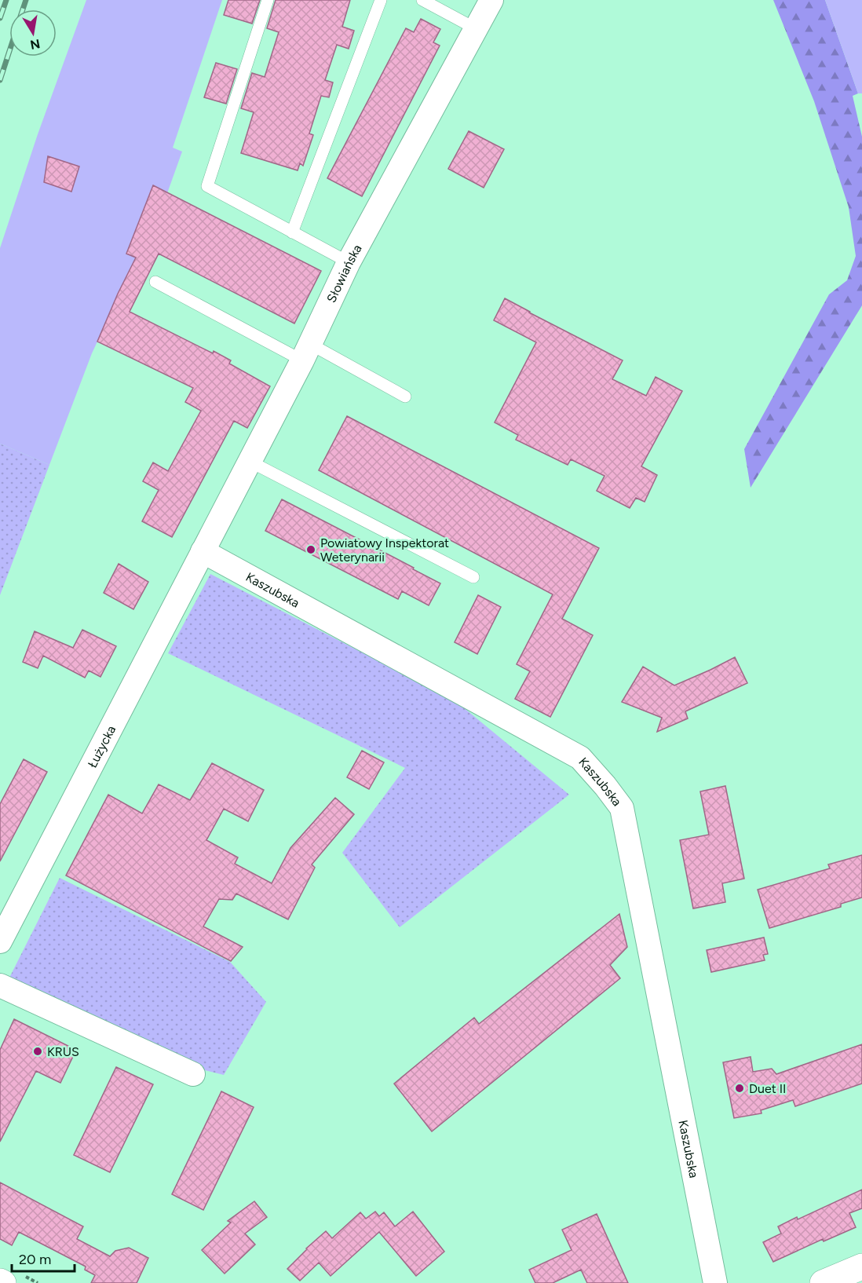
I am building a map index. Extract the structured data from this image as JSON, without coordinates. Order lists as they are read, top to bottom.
{
  "streets": {
    "street": ["Słowiańska", "Kaszubska", "Łużycka"]
  },
  "crossings": [
    ["Słowiańska", "Kaszubska"],
    ["Słowiańska", "Łużycka"],
    ["Kaszubska", "Łużycka"]
  ],
  "places": ["Powiatowy Inspektorat Weterynarii", "KRUS", "Duet II"],
  "scale_bar": "20 m",
  "north": "bottom"
}
